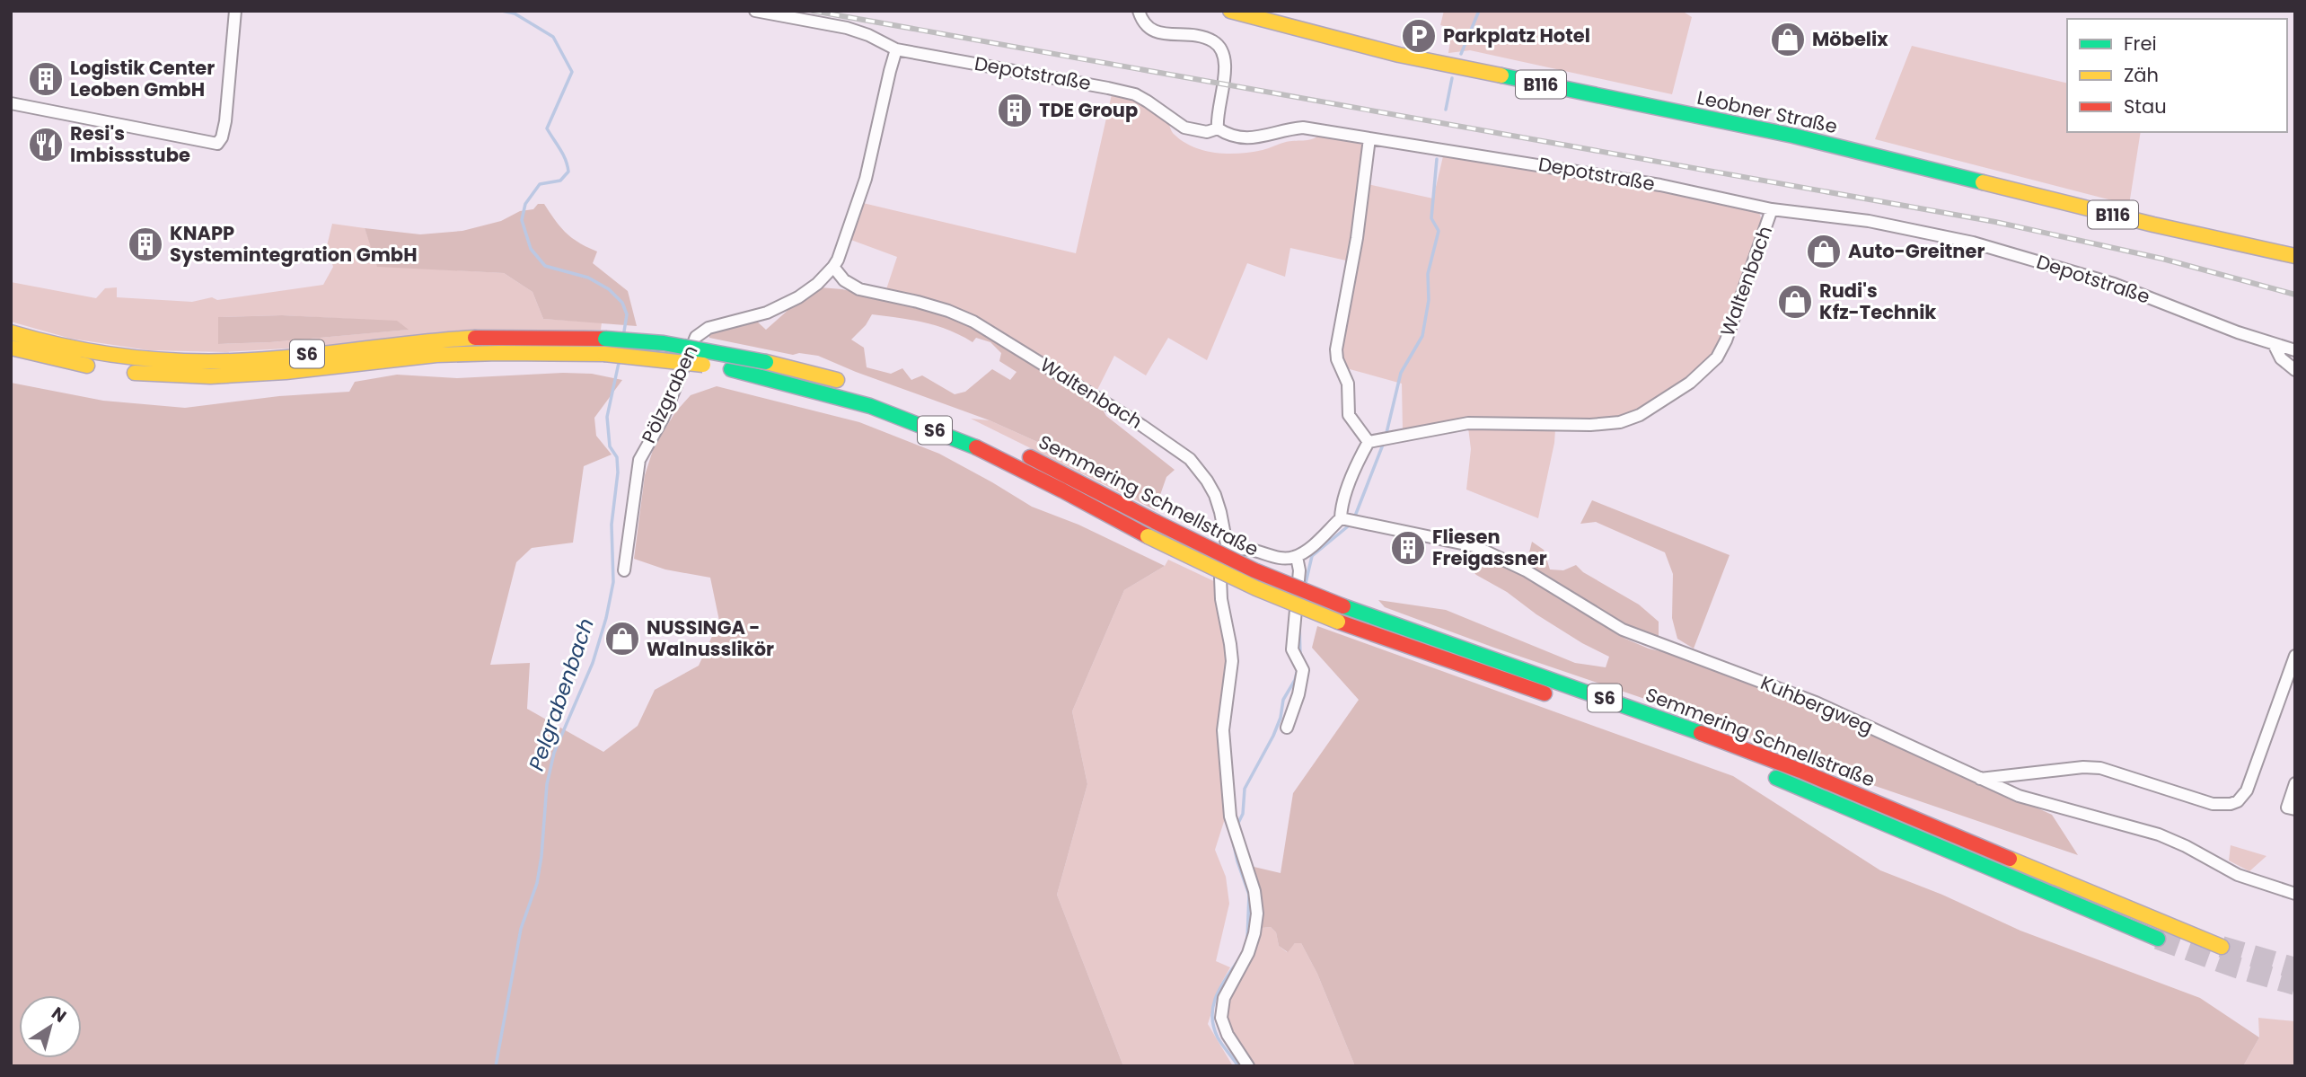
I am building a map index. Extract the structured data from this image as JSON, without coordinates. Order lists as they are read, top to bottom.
{
  "streets": {
    "main road": [
      "B116",
      "Leobner Straße",
      "S6",
      "Semmering Schnellstraße"
    ],
    "street": [
      "Depotstraße",
      "Waltenbach",
      "Pölzgraben",
      "Kuhbergweg"
    ]
  },
  "crossings": [
    ["Depotstraße", "Waltenbach"],
    ["Depotstraße", "Pölzgraben"],
    ["Waltenbach", "Pölzgraben"]
  ],
  "water": ["Pelgrabenbach"],
  "places": {
    "parking": ["Parkplatz Hotel"],
    "shop": [
      "Möbelix",
      "Auto-Greitner",
      "Rudi's Kfz-Technik",
      "NUSSINGA - Walnusslikör"
    ],
    "building": [
      "Logistik Center Leoben GmbH",
      "TDE Group",
      "KNAPP Systemintegration GmbH",
      "Fliesen Freigassner"
    ],
    "restaurant": ["Resi's Imbissstube"]
  },
  "legend": ["Frei", "Zäh", "Stau"],
  "north": "top right"
}
